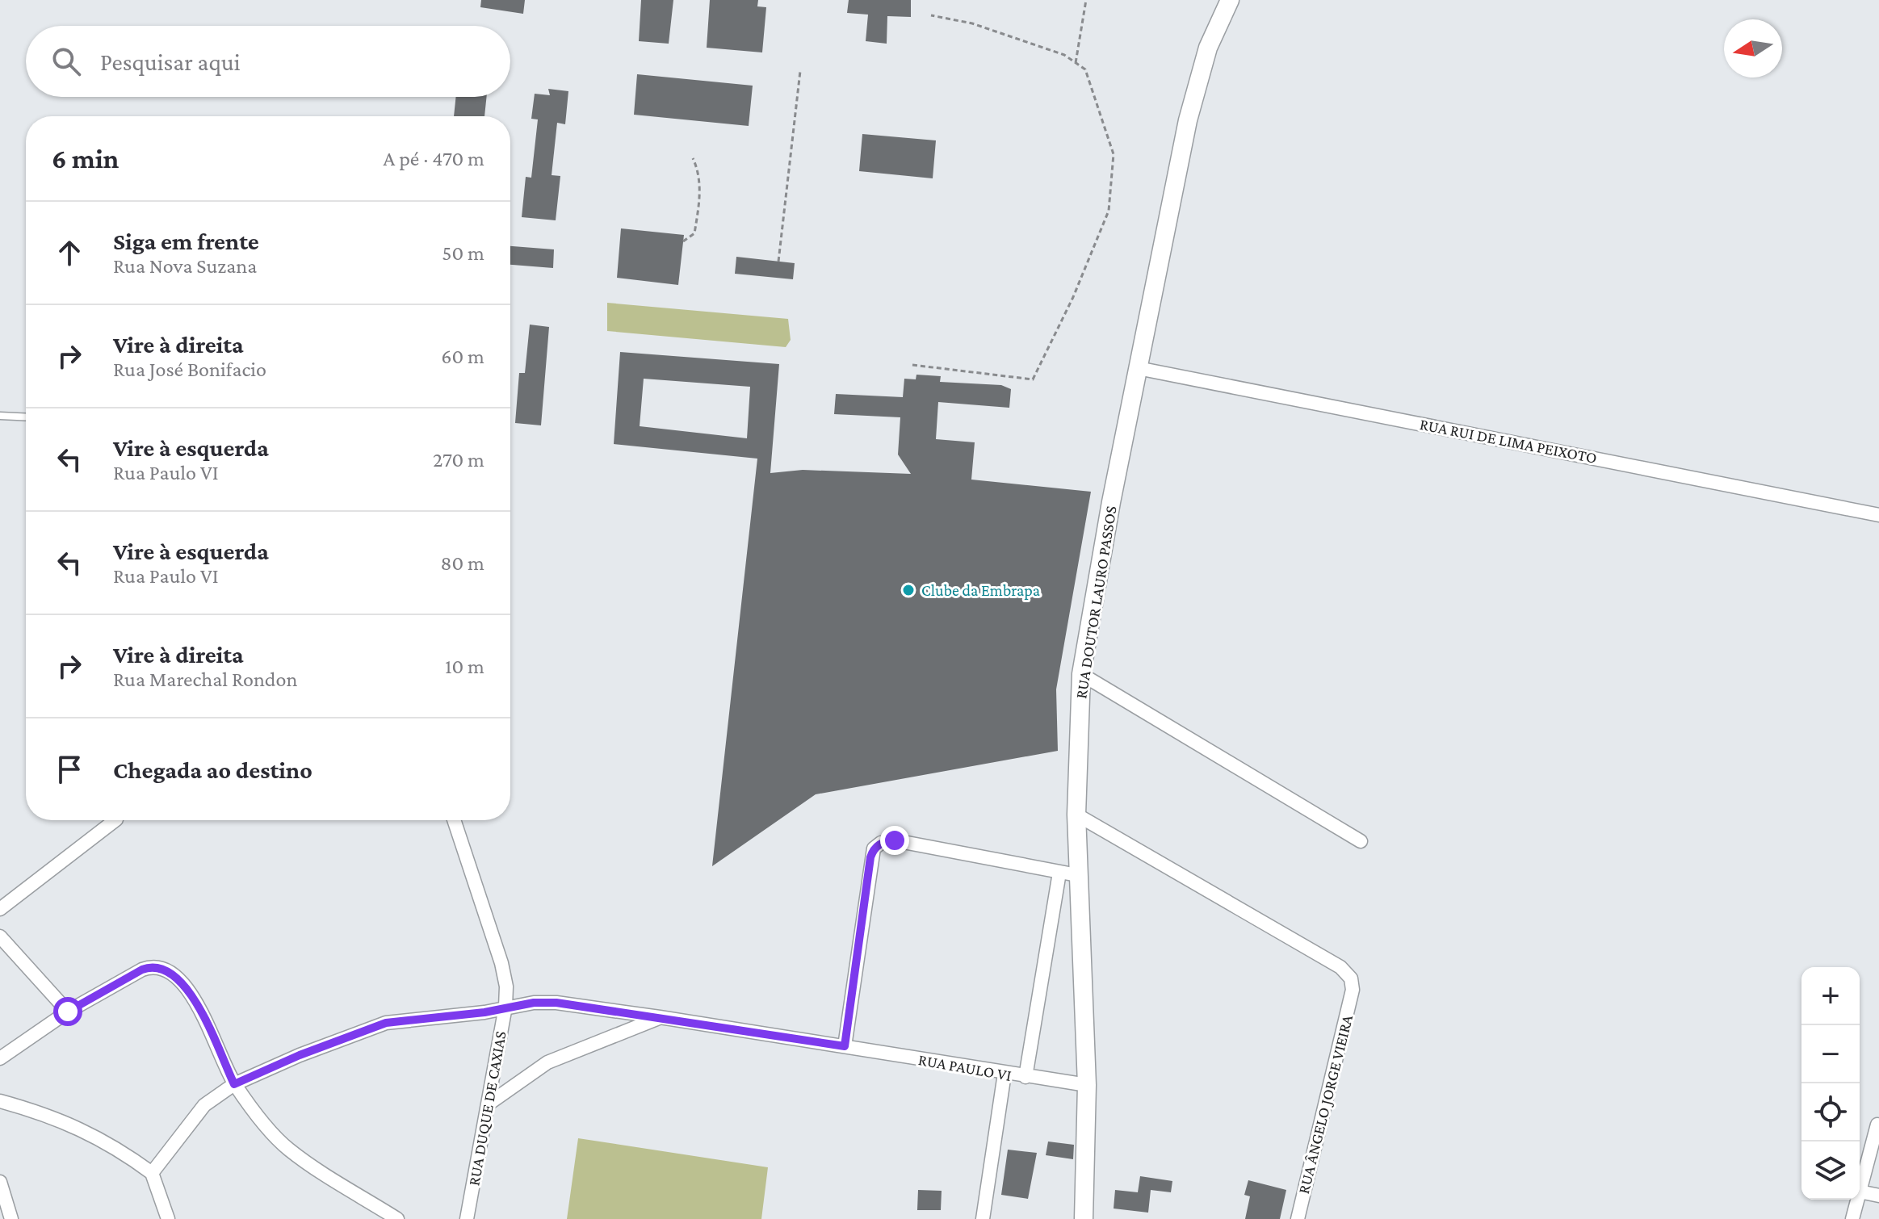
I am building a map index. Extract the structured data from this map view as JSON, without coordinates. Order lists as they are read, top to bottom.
{
  "streets": {
    "main road": ["RUA DOUTOR LAURO PASSOS"],
    "street": [
      "RUA RUI DE LIMA PEIXOTO",
      "RUA PAULO VI",
      "RUA ÂNGELO JORGE VIEIRA",
      "RUA DUQUE DE CAXIAS"
    ]
  },
  "crossings": [
    ["RUA RUI DE LIMA PEIXOTO", "RUA DOUTOR LAURO PASSOS"],
    ["RUA DOUTOR LAURO PASSOS", "RUA PAULO VI"],
    ["RUA DOUTOR LAURO PASSOS", "RUA ÂNGELO JORGE VIEIRA"],
    ["RUA PAULO VI", "RUA DUQUE DE CAXIAS"]
  ],
  "places": ["Clube da Embrapa"],
  "north": "left",
  "page": {
    "search": "Pesquisar aqui",
    "heading": ["6 min", "A pé · 470 m"],
    "list": [
      ["Siga em frente", "Rua Nova Suzana", "50 m"],
      ["Vire à direita", "Rua José Bonifacio", "60 m"],
      ["Vire à esquerda", "Rua Paulo VI", "270 m"],
      ["Vire à esquerda", "Rua Paulo VI", "80 m"],
      ["Vire à direita", "Rua Marechal Rondon", "10 m"],
      "Chegada ao destino"
    ],
    "map_buttons": ["+", "−"]
  }
}
